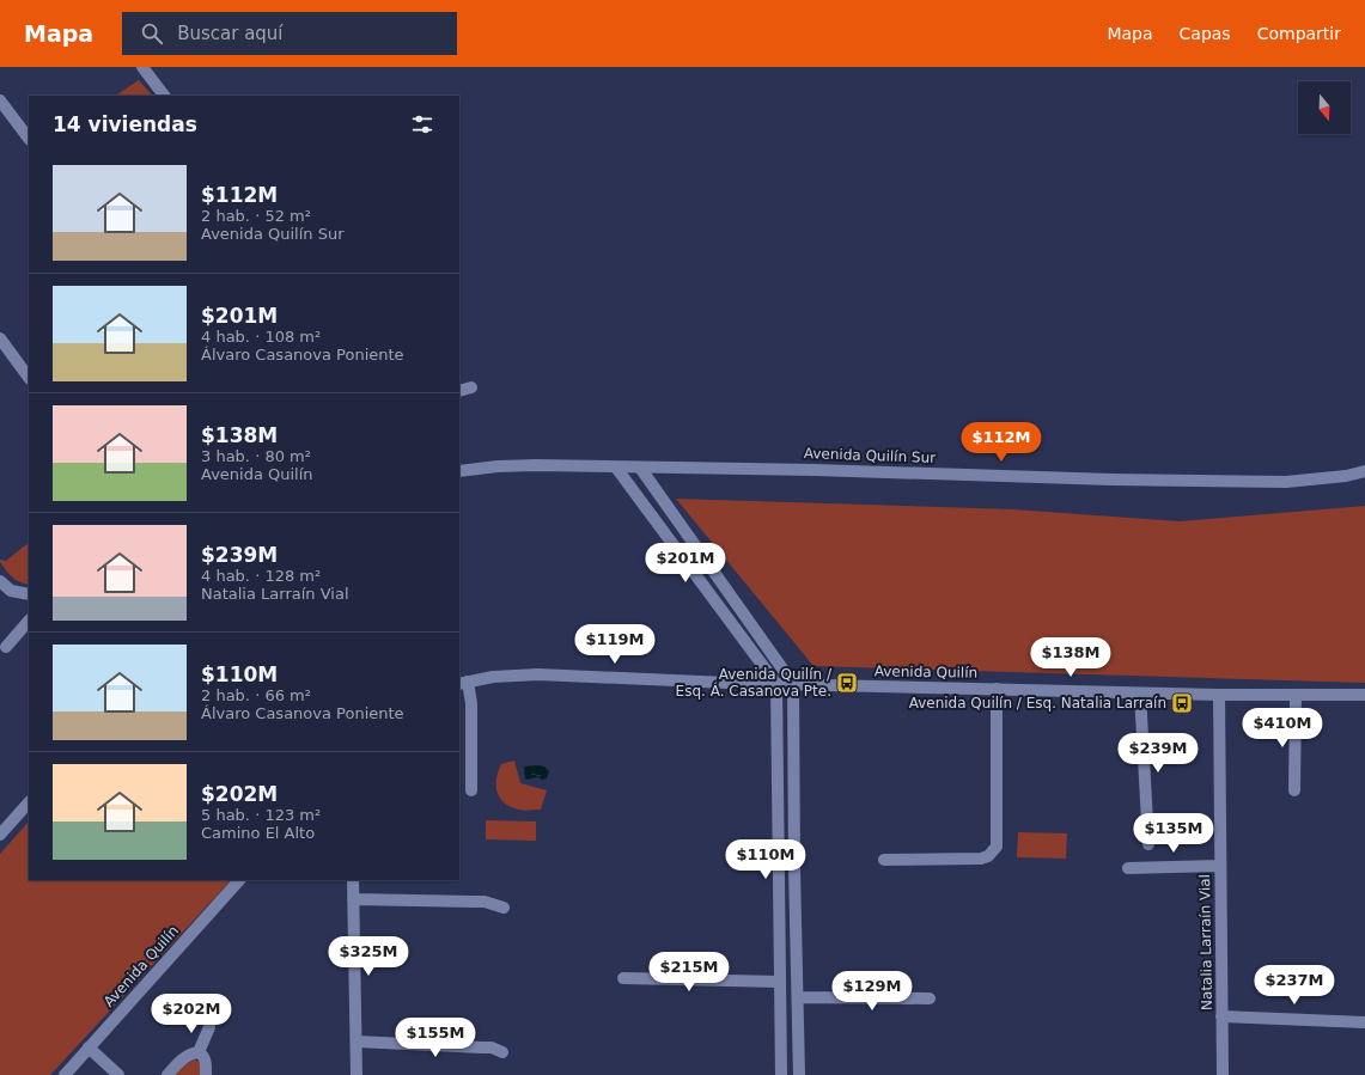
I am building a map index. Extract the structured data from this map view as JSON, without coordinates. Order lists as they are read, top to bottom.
{
  "streets": {
    "street": ["Avenida Quilín Sur", "Avenida Quilín", "Natalia Larraín Vial"]
  },
  "crossings": [
    ["Avenida Quilín", "Natalia Larraín Vial"]
  ],
  "places": {
    "bus stop": ["Avenida Quilín / Esq. Á. Casanova Pte.", "Avenida Quilín / Esq. Natalia Larraín"]
  },
  "north": "bottom",
  "page": {
    "header": "Mapa",
    "search": "Buscar aquí",
    "nav": ["Mapa", "Capas", "Compartir"],
    "heading": "14 viviendas",
    "list": [
      {
        "name": "$112M",
        "note": "2 hab. · 52 m² · Avenida Quilín Sur"
      },
      {
        "name": "$201M",
        "note": "4 hab. · 108 m² · Álvaro Casanova Poniente"
      },
      {
        "name": "$138M",
        "note": "3 hab. · 80 m² · Avenida Quilín"
      },
      {
        "name": "$239M",
        "note": "4 hab. · 128 m² · Natalia Larraín Vial"
      },
      {
        "name": "$110M",
        "note": "2 hab. · 66 m² · Álvaro Casanova Poniente"
      },
      {
        "name": "$202M",
        "note": "5 hab. · 123 m² · Camino El Alto"
      }
    ],
    "price": [
      "$112M",
      "$201M",
      "$119M",
      "$138M",
      "$410M",
      "$239M",
      "$135M",
      "$110M",
      "$325M",
      "$215M",
      "$237M",
      "$129M",
      "$202M",
      "$155M"
    ]
  }
}
